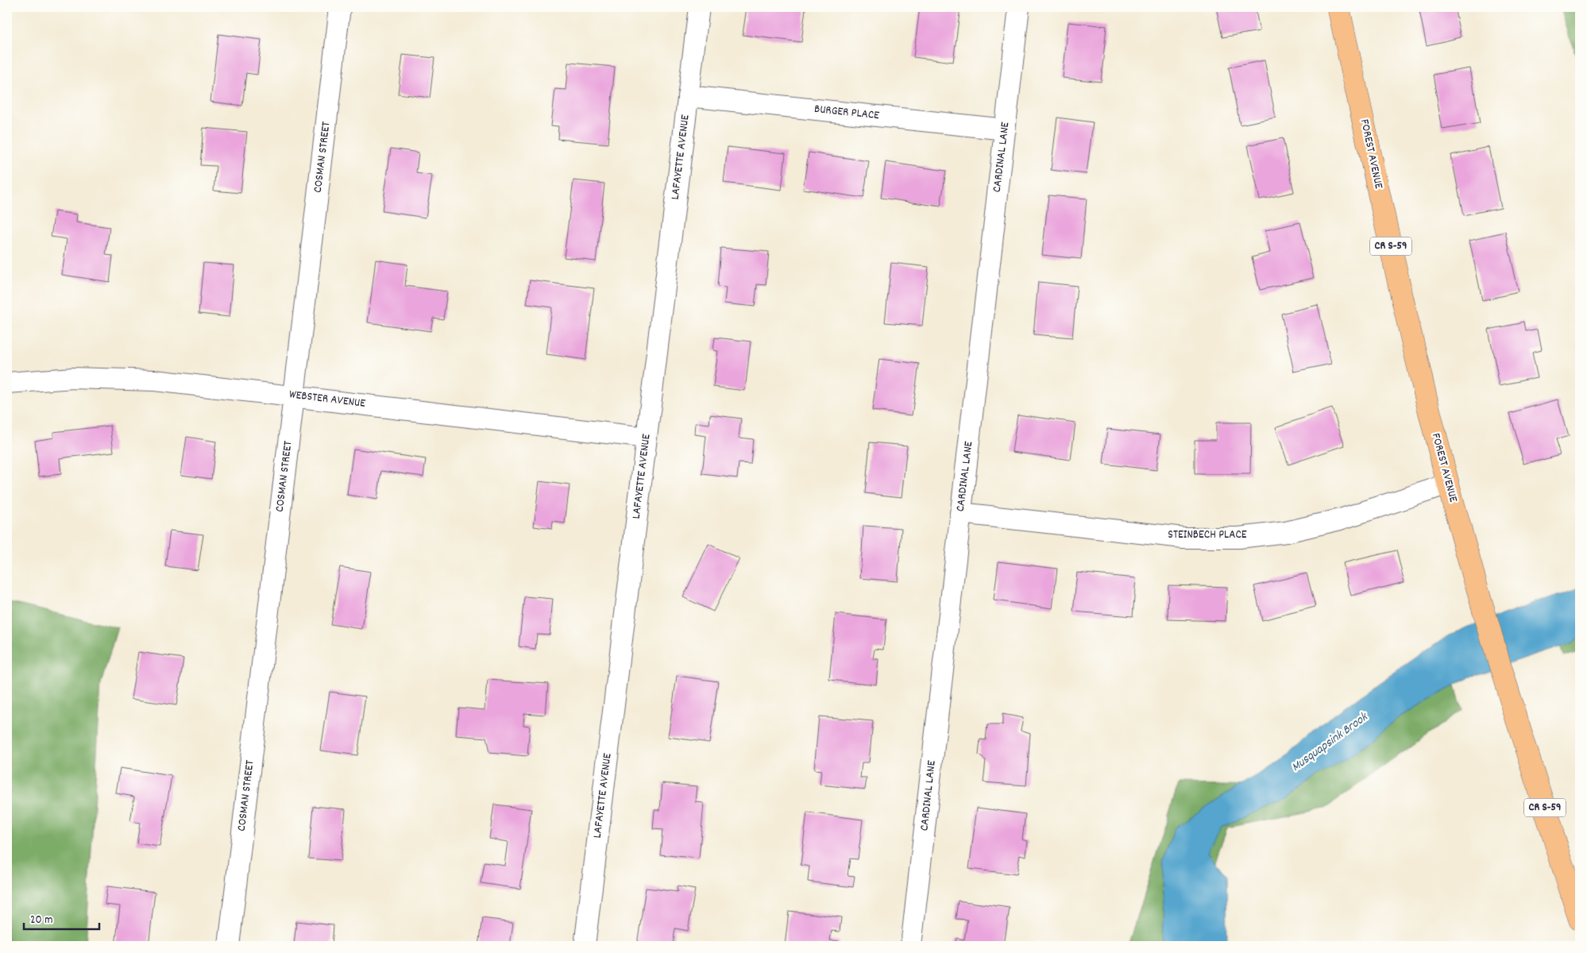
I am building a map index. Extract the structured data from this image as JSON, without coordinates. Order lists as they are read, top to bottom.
{
  "streets": {
    "main road": ["FOREST AVENUE", "CR S-59"],
    "street": [
      "BURGER PLACE",
      "COSMAN STREET",
      "LAFAYETTE AVENUE",
      "CARDINAL LANE",
      "WEBSTER AVENUE",
      "STEINBECH PLACE"
    ]
  },
  "crossings": [
    ["BURGER PLACE", "LAFAYETTE AVENUE"],
    ["BURGER PLACE", "CARDINAL LANE"],
    ["FOREST AVENUE", "STEINBECH PLACE"],
    ["COSMAN STREET", "WEBSTER AVENUE"],
    ["LAFAYETTE AVENUE", "WEBSTER AVENUE"],
    ["CARDINAL LANE", "STEINBECH PLACE"]
  ],
  "water": ["Musquapsink Brook"],
  "scale_bar": "20 m"
}
